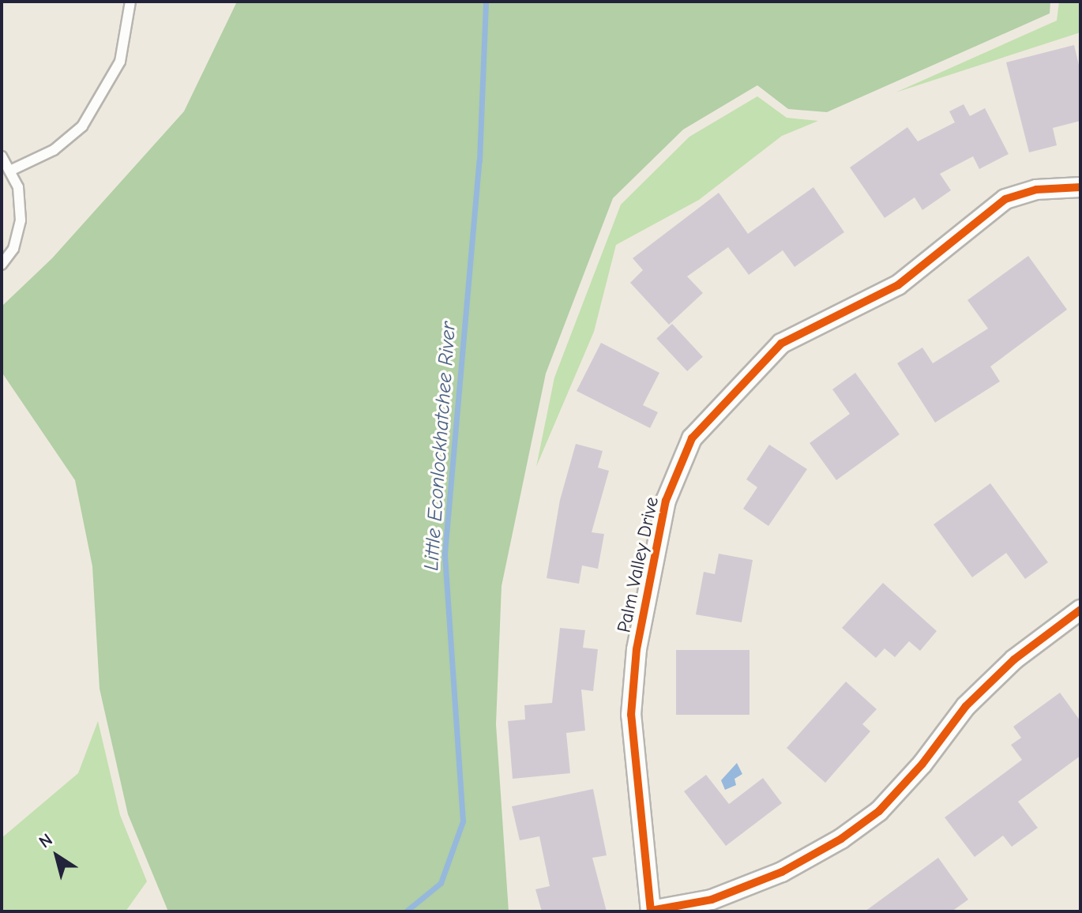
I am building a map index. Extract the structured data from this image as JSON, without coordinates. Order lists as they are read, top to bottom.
{
  "streets": {
    "street": ["Palm Valley Drive"]
  },
  "water": ["Little Econlockhatchee River"],
  "north": "top left"
}
